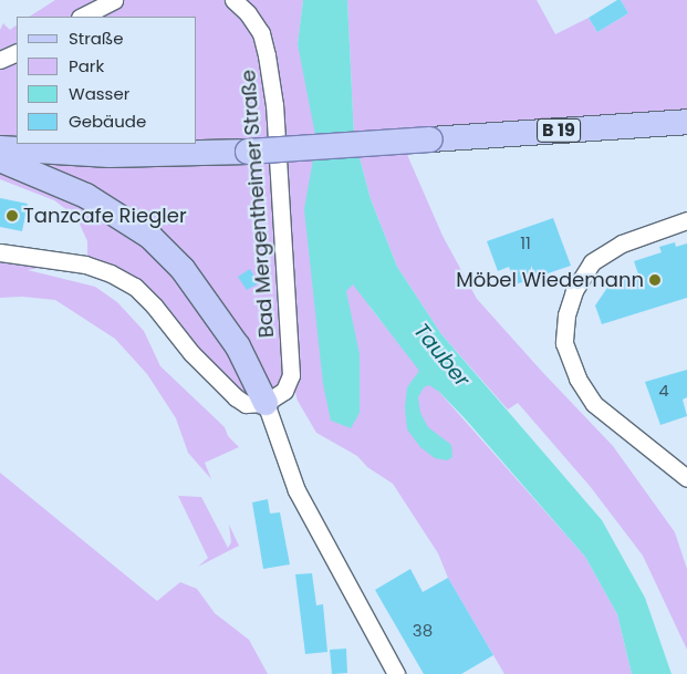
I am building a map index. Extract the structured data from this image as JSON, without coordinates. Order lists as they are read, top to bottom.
{
  "streets": {
    "main road": ["B 19"],
    "street": ["Bad Mergentheimer Straße"]
  },
  "water": ["Tauber"],
  "places": ["Tanzcafe Riegler", "Möbel Wiedemann"],
  "house_numbers": ["11", "4", "38"],
  "legend": [
    "Straße",
    "Park",
    "Wasser",
    "Gebäude"
  ]
}
